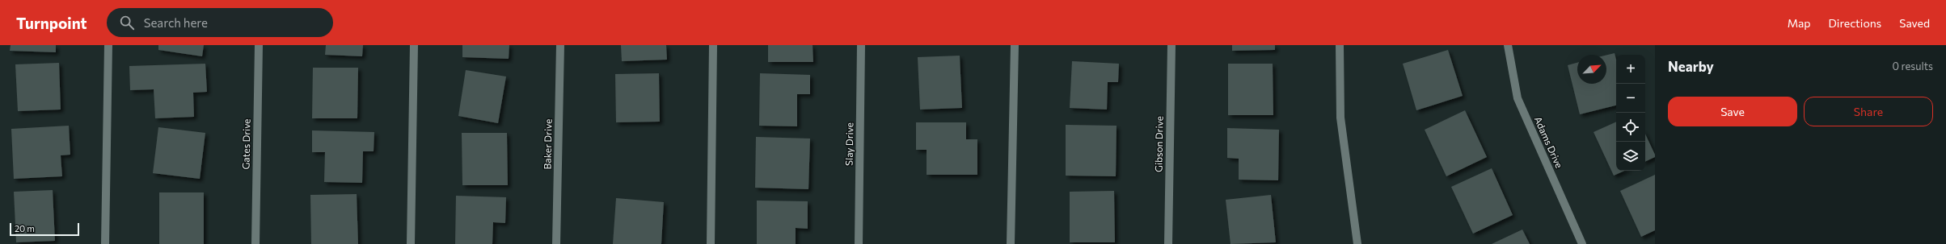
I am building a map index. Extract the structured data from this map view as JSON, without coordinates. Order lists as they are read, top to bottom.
{
  "streets": {
    "street": [
      "Adams Drive",
      "Gates Drive",
      "Baker Drive",
      "Slay Drive",
      "Gibson Drive"
    ]
  },
  "scale_bar": "20 m",
  "north": "top right",
  "page": {
    "header": "Turnpoint",
    "search": "Search here",
    "nav": ["Map", "Directions", "Saved"],
    "heading": ["Nearby", "0 results"],
    "map_buttons": ["+", "−"],
    "buttons": ["Save", "Share"],
    "scale": "20 m"
  }
}
